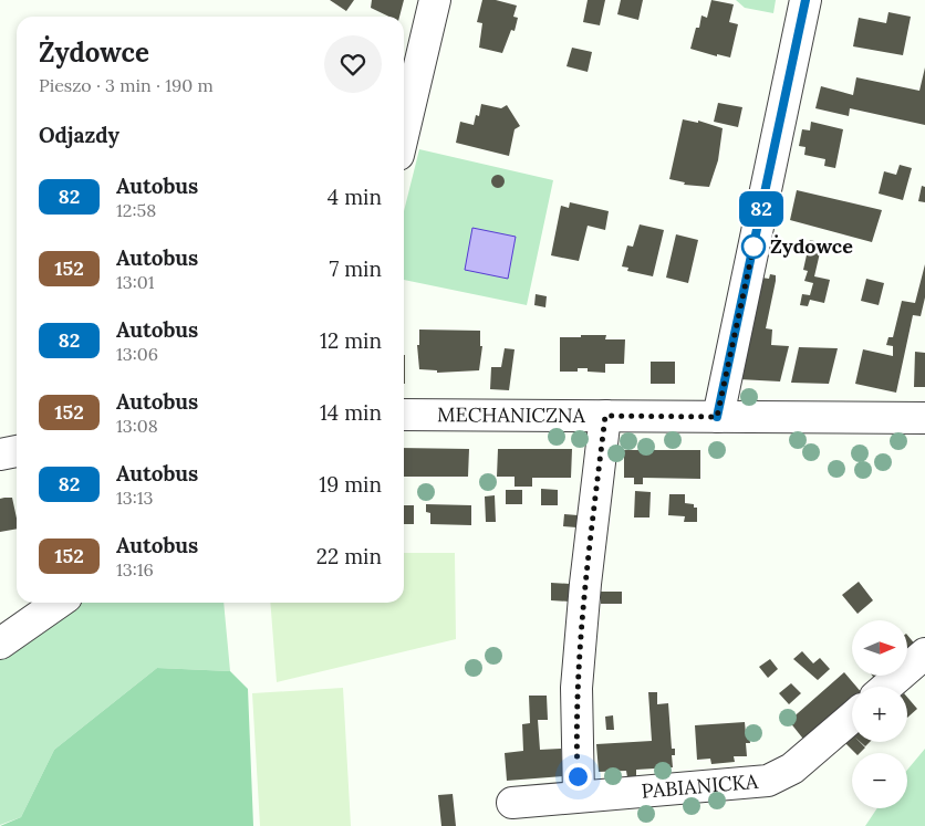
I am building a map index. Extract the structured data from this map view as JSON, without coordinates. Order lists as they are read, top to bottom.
{
  "streets": {
    "street": ["MECHANICZNA", "PABIANICKA"]
  },
  "places": ["Żydowce"],
  "lines": ["bus line 82"],
  "north": "right",
  "page": {
    "on_map": "82",
    "heading": [
      ["Żydowce", "Pieszo · 3 min · 190 m"],
      "Odjazdy"
    ],
    "list": [
      {
        "mark": "82",
        "name": "Autobus",
        "note": "12:58",
        "value": "4 min"
      },
      {
        "mark": "152",
        "name": "Autobus",
        "note": "13:01",
        "value": "7 min"
      },
      {
        "mark": "82",
        "name": "Autobus",
        "note": "13:06",
        "value": "12 min"
      },
      {
        "mark": "152",
        "name": "Autobus",
        "note": "13:08",
        "value": "14 min"
      },
      {
        "mark": "82",
        "name": "Autobus",
        "note": "13:13",
        "value": "19 min"
      },
      {
        "mark": "152",
        "name": "Autobus",
        "note": "13:16",
        "value": "22 min"
      }
    ],
    "map_buttons": ["+", "−"]
  }
}
